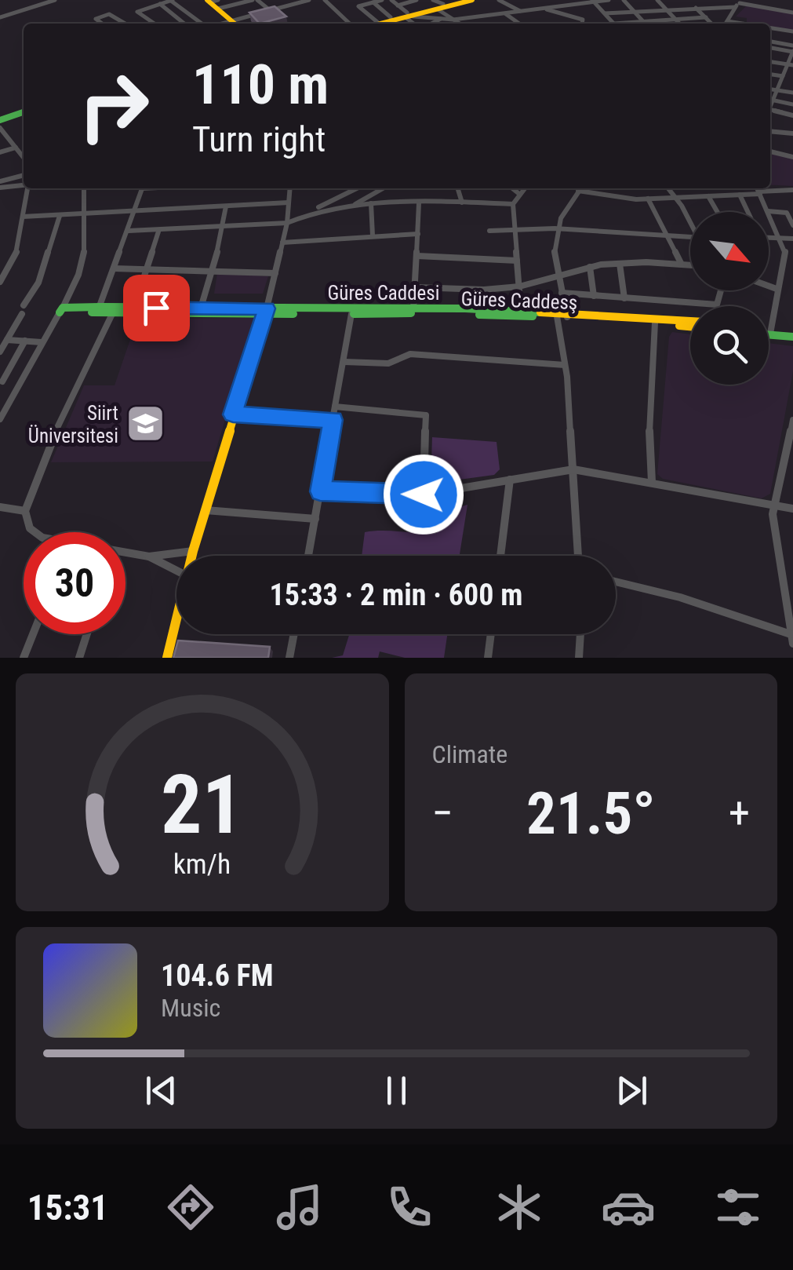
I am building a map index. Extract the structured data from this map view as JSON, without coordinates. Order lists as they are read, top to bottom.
{
  "streets": {
    "street": ["Güres Caddesi", "Güres Caddesş"]
  },
  "crossings": [
    ["Güres Caddesi", "Güres Caddesş"]
  ],
  "places": {
    "school or university": ["Siirt Üniversitesi"]
  },
  "north": "bottom right",
  "page": {
    "turn": ["110 m", "Turn right"],
    "limit": "30",
    "trip": "15:33 · 2 min · 600 m",
    "tile": "Climate",
    "heat": ["−", "21.5°", "+"],
    "song": ["104.6 FM", "Music"],
    "tabs": "15:31",
    "gauge": ["21", "km/h"]
  }
}
